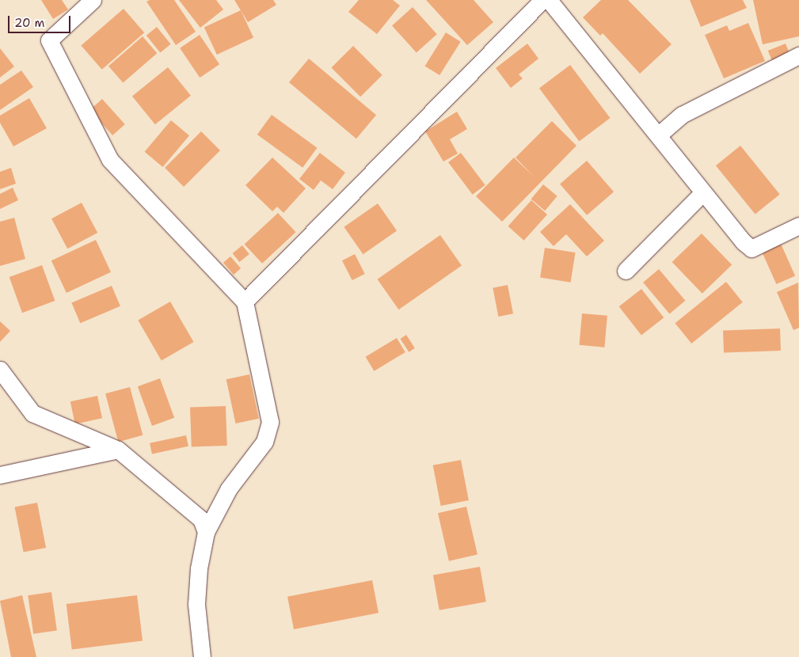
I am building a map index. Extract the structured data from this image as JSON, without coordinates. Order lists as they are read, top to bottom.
{
  "scale_bar": "20 m"
}
